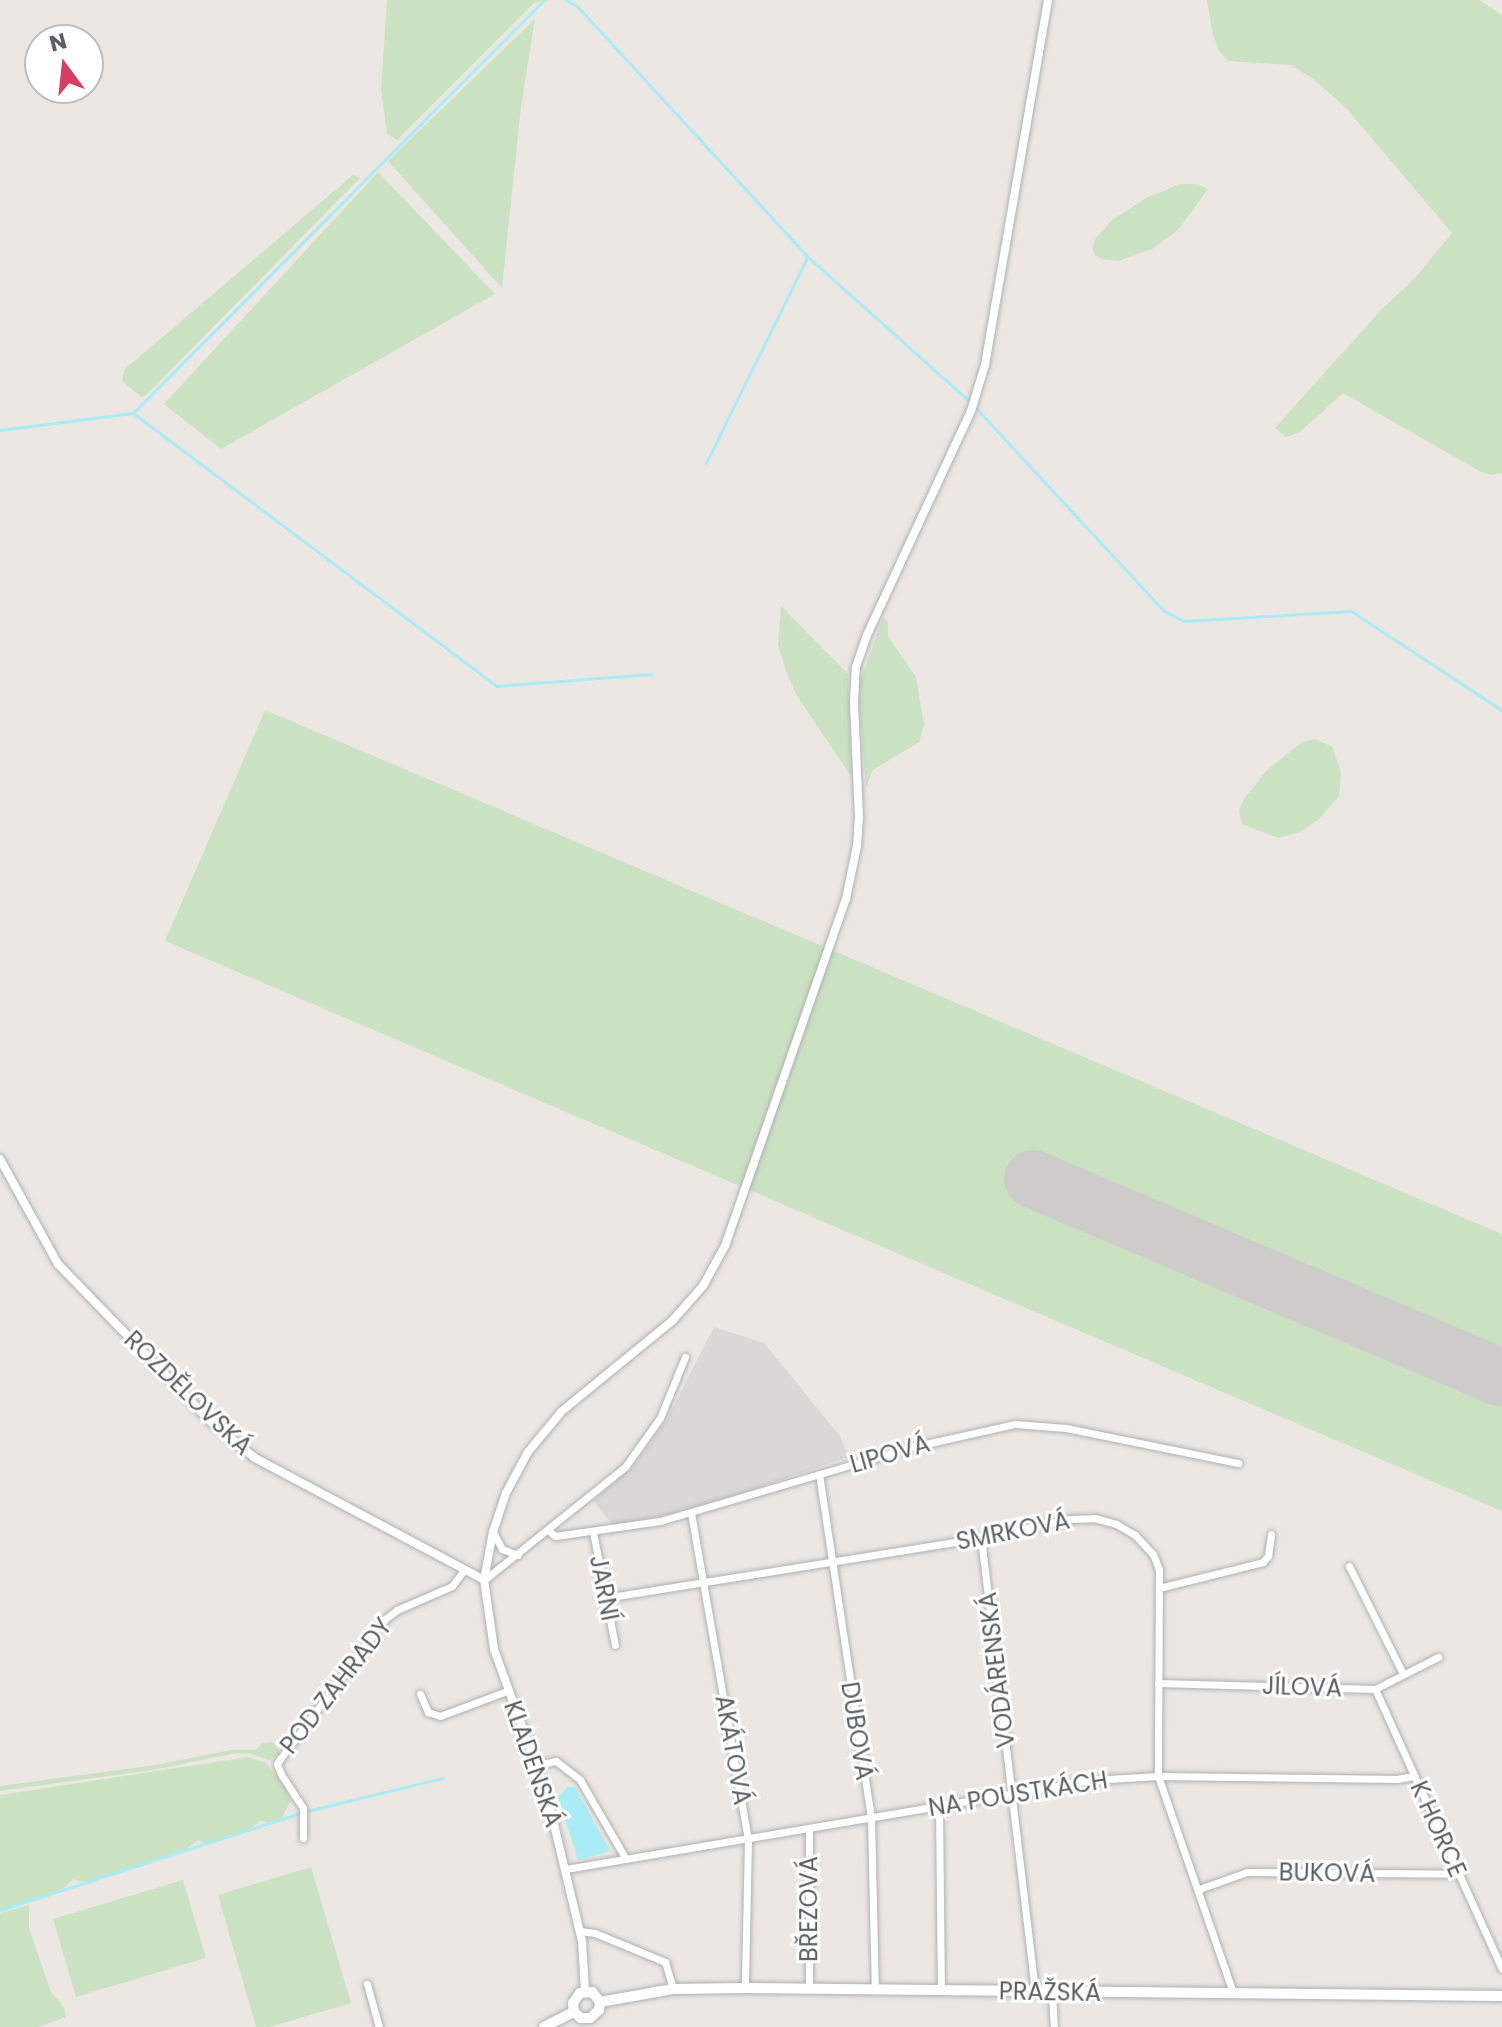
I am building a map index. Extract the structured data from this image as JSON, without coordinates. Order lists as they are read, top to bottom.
{
  "streets": {
    "main road": ["PRAŽSKÁ"],
    "street": [
      "ROZDĚLOVSKÁ",
      "LIPOVÁ",
      "SMRKOVÁ",
      "JARNÍ",
      "VODÁRENSKÁ",
      "POD ZAHRADY",
      "JÍLOVÁ",
      "DUBOVÁ",
      "AKÁTOVÁ",
      "KLADENSKÁ",
      "NA POUSTKÁCH",
      "K HORCE",
      "BUKOVÁ",
      "BŘEZOVÁ"
    ]
  },
  "crossings": [
    ["ROZDĚLOVSKÁ", "POD ZAHRADY"],
    ["ROZDĚLOVSKÁ", "KLADENSKÁ"],
    ["LIPOVÁ", "JARNÍ"],
    ["LIPOVÁ", "DUBOVÁ"],
    ["LIPOVÁ", "AKÁTOVÁ"],
    ["SMRKOVÁ", "JARNÍ"],
    ["SMRKOVÁ", "VODÁRENSKÁ"],
    ["SMRKOVÁ", "JÍLOVÁ"],
    ["SMRKOVÁ", "DUBOVÁ"],
    ["SMRKOVÁ", "AKÁTOVÁ"],
    ["SMRKOVÁ", "NA POUSTKÁCH"],
    ["SMRKOVÁ", "BUKOVÁ"],
    ["SMRKOVÁ", "PRAŽSKÁ"],
    ["VODÁRENSKÁ", "NA POUSTKÁCH"],
    ["VODÁRENSKÁ", "PRAŽSKÁ"],
    ["JÍLOVÁ", "K HORCE"],
    ["DUBOVÁ", "NA POUSTKÁCH"],
    ["DUBOVÁ", "PRAŽSKÁ"],
    ["AKÁTOVÁ", "NA POUSTKÁCH"],
    ["AKÁTOVÁ", "PRAŽSKÁ"],
    ["KLADENSKÁ", "NA POUSTKÁCH"],
    ["KLADENSKÁ", "PRAŽSKÁ"],
    ["NA POUSTKÁCH", "K HORCE"],
    ["NA POUSTKÁCH", "BŘEZOVÁ"],
    ["K HORCE", "BUKOVÁ"],
    ["BŘEZOVÁ", "PRAŽSKÁ"]
  ],
  "north": "top"
}
